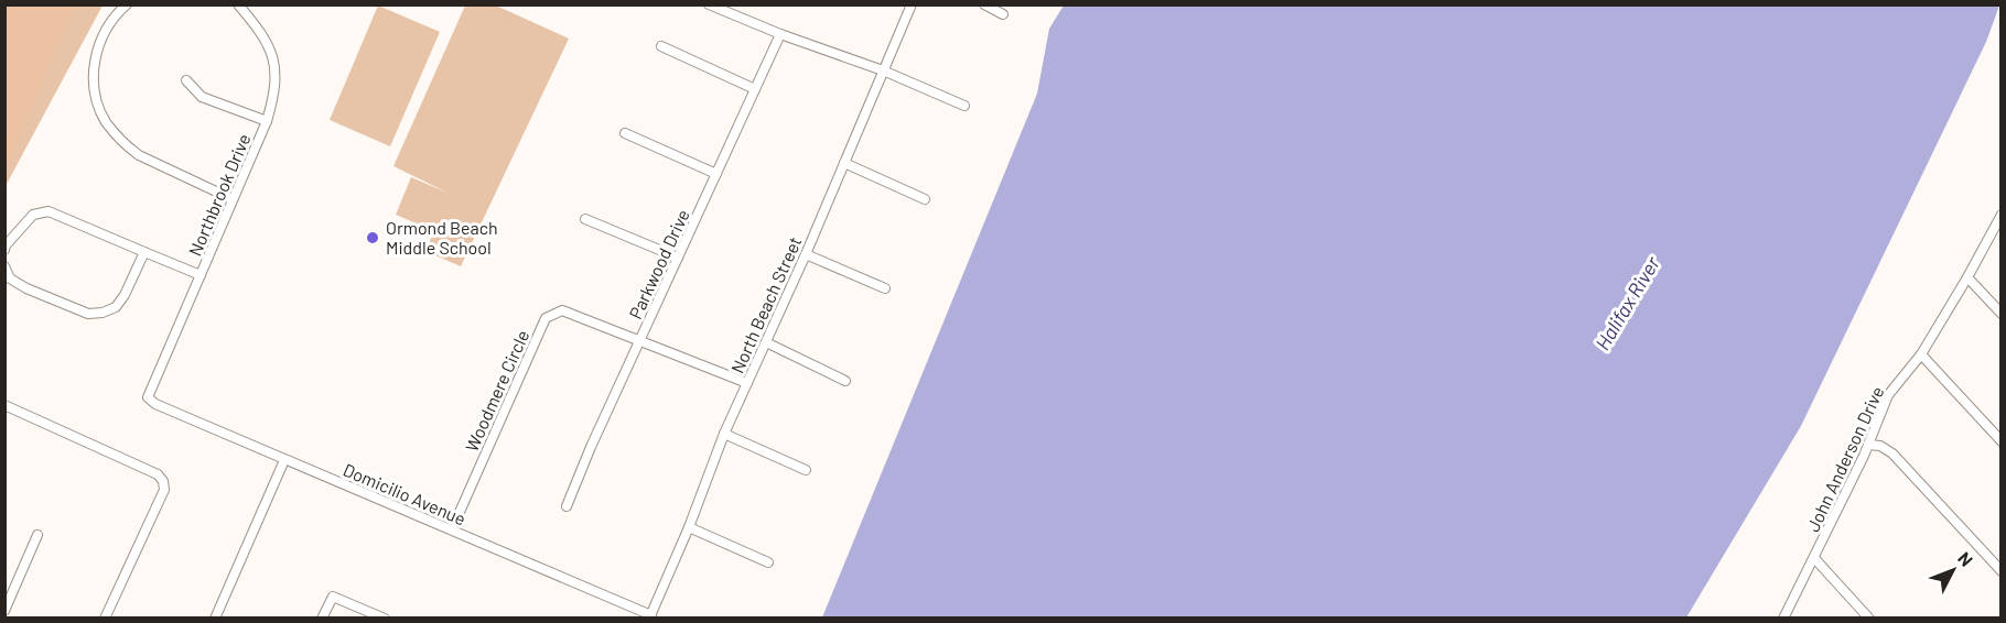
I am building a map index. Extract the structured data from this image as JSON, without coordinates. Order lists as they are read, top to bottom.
{
  "streets": {
    "street": [
      "Northbrook Drive",
      "Parkwood Drive",
      "North Beach Street",
      "Woodmere Circle",
      "John Anderson Drive",
      "Domicilio Avenue"
    ]
  },
  "crossings": [
    ["Northbrook Drive", "Domicilio Avenue"],
    ["Parkwood Drive", "Woodmere Circle"],
    ["North Beach Street", "Woodmere Circle"],
    ["North Beach Street", "Domicilio Avenue"],
    ["Woodmere Circle", "Domicilio Avenue"]
  ],
  "water": ["Halifax River"],
  "places": ["Ormond Beach Middle School"],
  "north": "top right"
}
